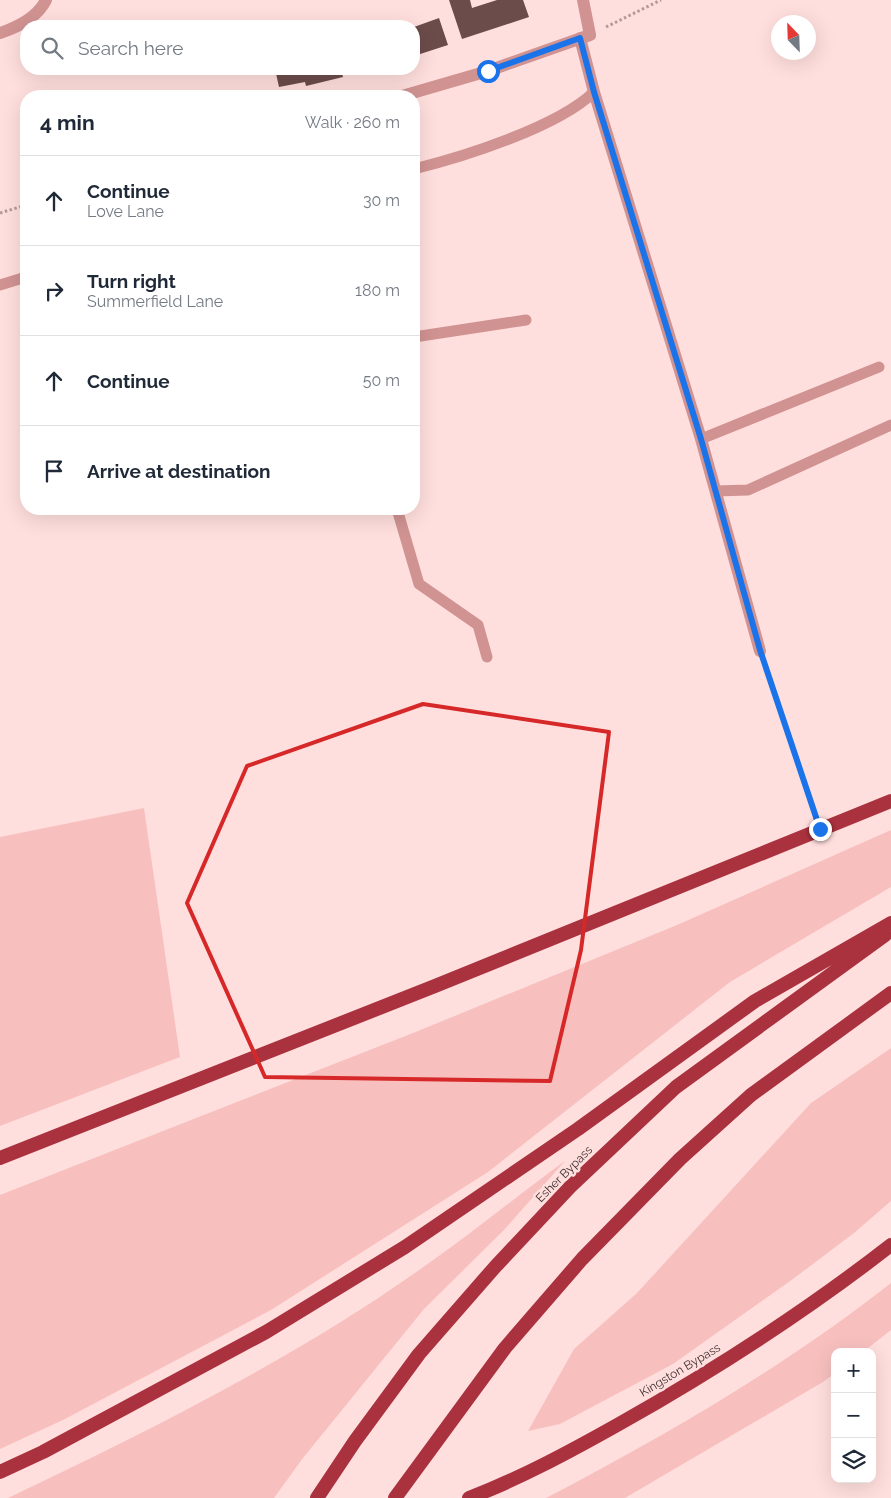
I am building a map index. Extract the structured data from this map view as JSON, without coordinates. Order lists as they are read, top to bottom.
{
  "streets": {
    "highway": ["Esher Bypass", "Kingston Bypass"]
  },
  "north": "top left",
  "page": {
    "search": "Search here",
    "heading": ["4 min", "Walk · 260 m"],
    "list": [
      ["Continue", "Love Lane", "30 m"],
      ["Turn right", "Summerfield Lane", "180 m"],
      ["Continue", "50 m"],
      "Arrive at destination"
    ],
    "map_buttons": ["+", "−"]
  }
}
